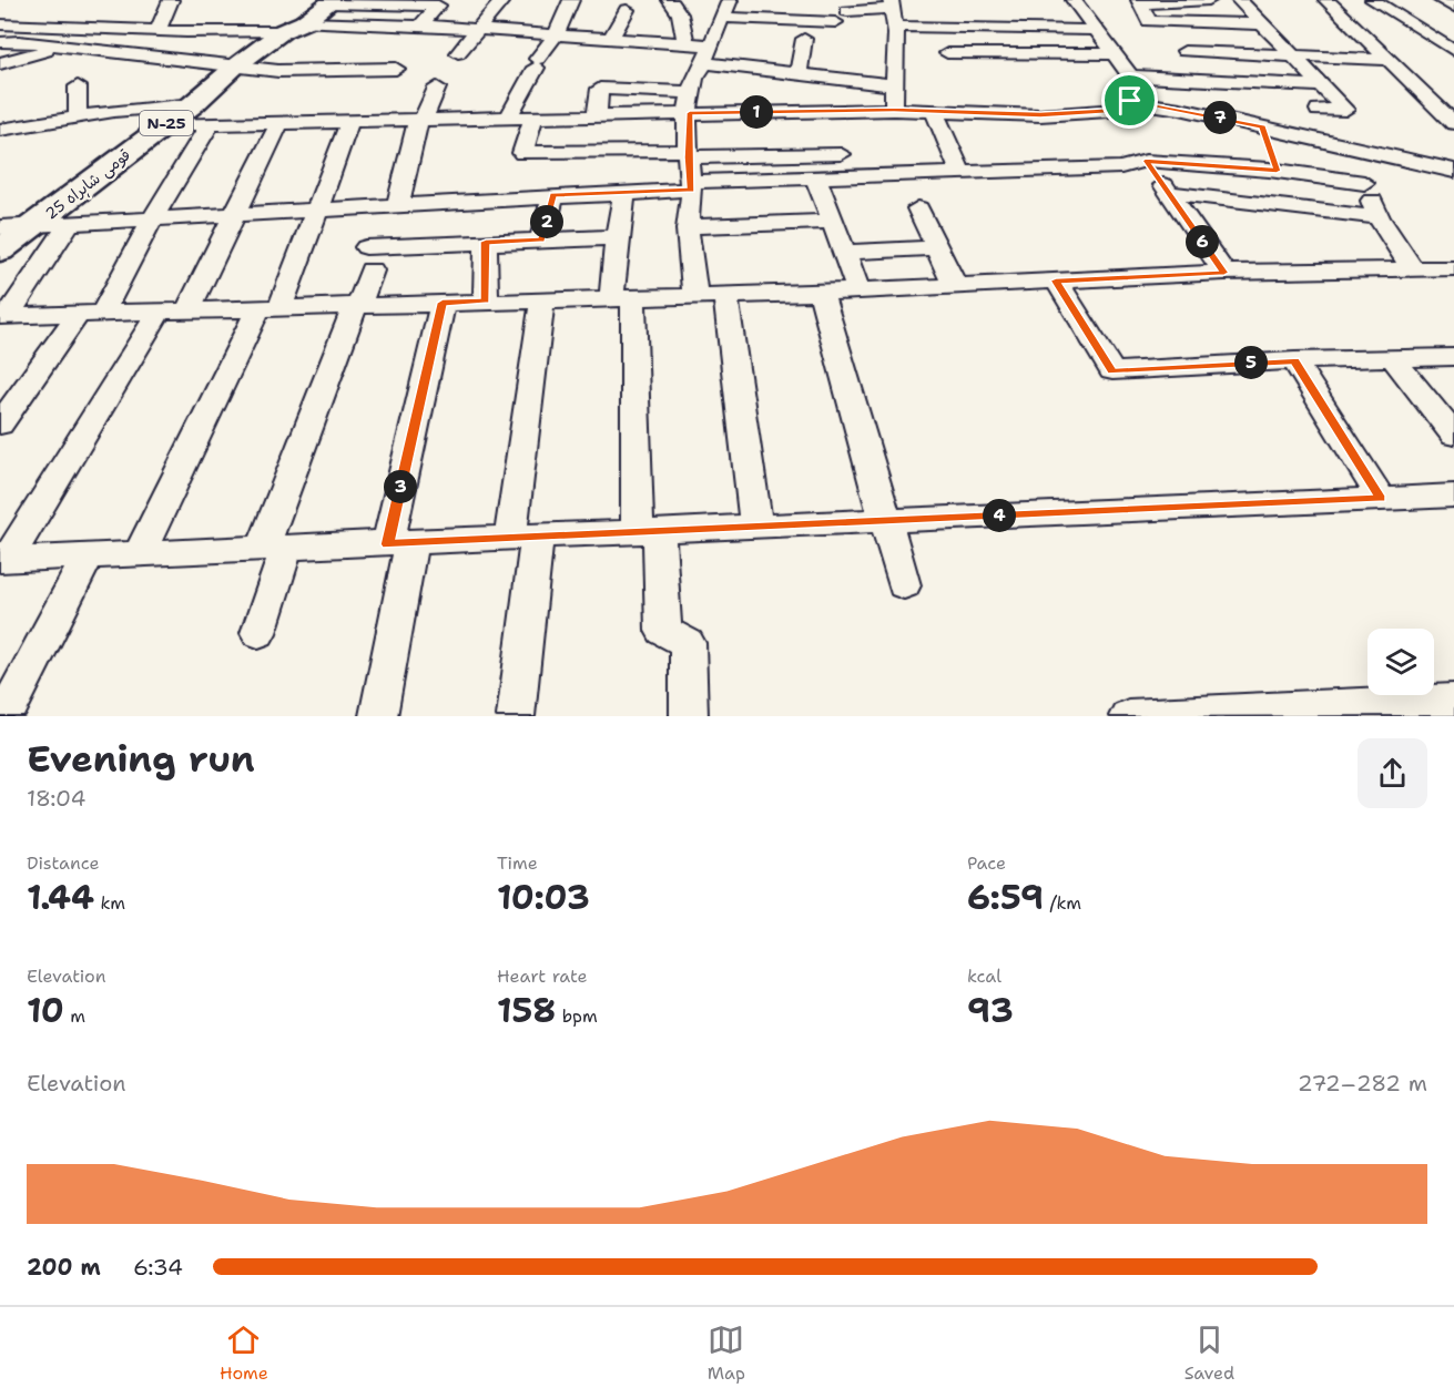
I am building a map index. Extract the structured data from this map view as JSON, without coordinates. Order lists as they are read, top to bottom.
{
  "streets": {
    "highway": ["N-25", "قومی شاہراہ 25"]
  },
  "page": {
    "pins": [
      "1",
      "7",
      "2",
      "6",
      "5",
      "3",
      "4"
    ],
    "heading": ["Evening run", "18:04"],
    "stats": [
      ["Distance", "1.44 km"],
      ["Time", "10:03"],
      ["Pace", "6:59 /km"],
      ["Elevation", "10 m"],
      ["Heart rate", "158 bpm"],
      ["kcal", "93"]
    ],
    "chart": ["Elevation", "272–282 m"],
    "list": [
      {
        "name": "200 m",
        "note": "6:34"
      }
    ],
    "tabs": ["Home", "Map", "Saved"]
  }
}
